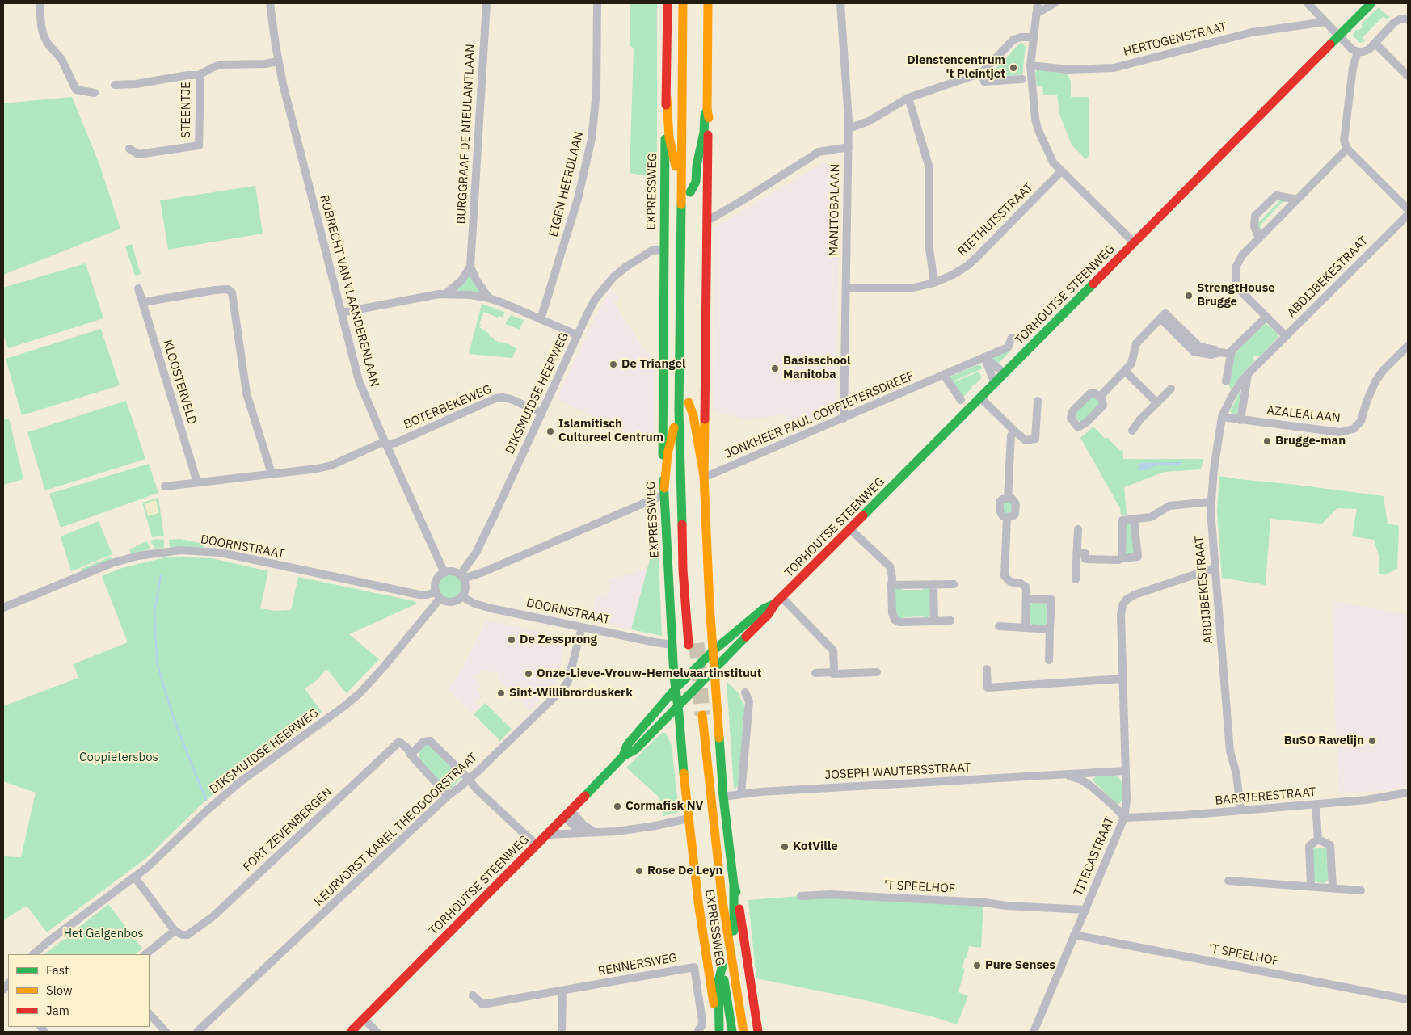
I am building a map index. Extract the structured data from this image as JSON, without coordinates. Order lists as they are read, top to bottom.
{
  "streets": {
    "main road": ["EXPRESSWEG", "TORHOUTSE STEENWEG"],
    "street": [
      "HERTOGENSTRAAT",
      "STEENTJE",
      "BURGGRAAF DE NIEULANTLAAN",
      "EIGEN HEERDLAAN",
      "MANITOBALAAN",
      "RIETHUISSTRAAT",
      "ABDIJBEKESTRAAT",
      "ROBRECHT VAN VLAANDERENLAAN",
      "KLOOSTERVELD",
      "DIKSMUIDSE HEERWEG",
      "BOTERBEKEWEG",
      "AZALEALAAN",
      "JONKHEER PAUL COPPIETERSDREEF",
      "DOORNSTRAAT",
      "JOSEPH WAUTERSSTRAAT",
      "BARRIERESTRAAT",
      "FORT ZEVENBERGEN",
      "KEURVORST KAREL THEODOORSTRAAT",
      "TITECASTRAAT",
      "'T SPEELHOF",
      "RENNERSWEG"
    ]
  },
  "crossings": [
    ["STEENTJE", "ROBRECHT VAN VLAANDERENLAAN"],
    ["EXPRESSWEG", "TORHOUTSE STEENWEG"],
    ["EXPRESSWEG", "DIKSMUIDSE HEERWEG"],
    ["EXPRESSWEG", "JONKHEER PAUL COPPIETERSDREEF"],
    ["EXPRESSWEG", "DOORNSTRAAT"],
    ["EXPRESSWEG", "JOSEPH WAUTERSSTRAAT"],
    ["MANITOBALAAN", "RIETHUISSTRAAT"],
    ["MANITOBALAAN", "JONKHEER PAUL COPPIETERSDREEF"],
    ["ABDIJBEKESTRAAT", "AZALEALAAN"],
    ["ABDIJBEKESTRAAT", "BARRIERESTRAAT"],
    ["ABDIJBEKESTRAAT", "TITECASTRAAT"],
    ["ROBRECHT VAN VLAANDERENLAAN", "DIKSMUIDSE HEERWEG"],
    ["ROBRECHT VAN VLAANDERENLAAN", "BOTERBEKEWEG"],
    ["ROBRECHT VAN VLAANDERENLAAN", "DOORNSTRAAT"],
    ["KLOOSTERVELD", "BOTERBEKEWEG"],
    ["DIKSMUIDSE HEERWEG", "BOTERBEKEWEG"],
    ["DIKSMUIDSE HEERWEG", "DOORNSTRAAT"],
    ["DOORNSTRAAT", "KEURVORST KAREL THEODOORSTRAAT"],
    ["JOSEPH WAUTERSSTRAAT", "BARRIERESTRAAT"],
    ["JOSEPH WAUTERSSTRAAT", "TITECASTRAAT"],
    ["BARRIERESTRAAT", "TITECASTRAAT"],
    ["FORT ZEVENBERGEN", "KEURVORST KAREL THEODOORSTRAAT"],
    ["TITECASTRAAT", "'T SPEELHOF"]
  ],
  "parks": ["Coppietersbos", "Het Galgenbos"],
  "places": [
    "Dienstencentrum 't Pleintjet",
    "StrengtHouse Brugge",
    "De Triangel",
    "Basisschool Manitoba",
    "Islamitisch Cultureel Centrum",
    "Brugge-man",
    "De Zessprong",
    "Onze-Lieve-Vrouw-Hemelvaartinstituut",
    "Sint-Willibrorduskerk",
    "BuSO Ravelijn",
    "Cormafisk NV",
    "KotVille",
    "Rose De Leyn",
    "Pure Senses"
  ],
  "legend": ["Fast", "Slow", "Jam"]
}
